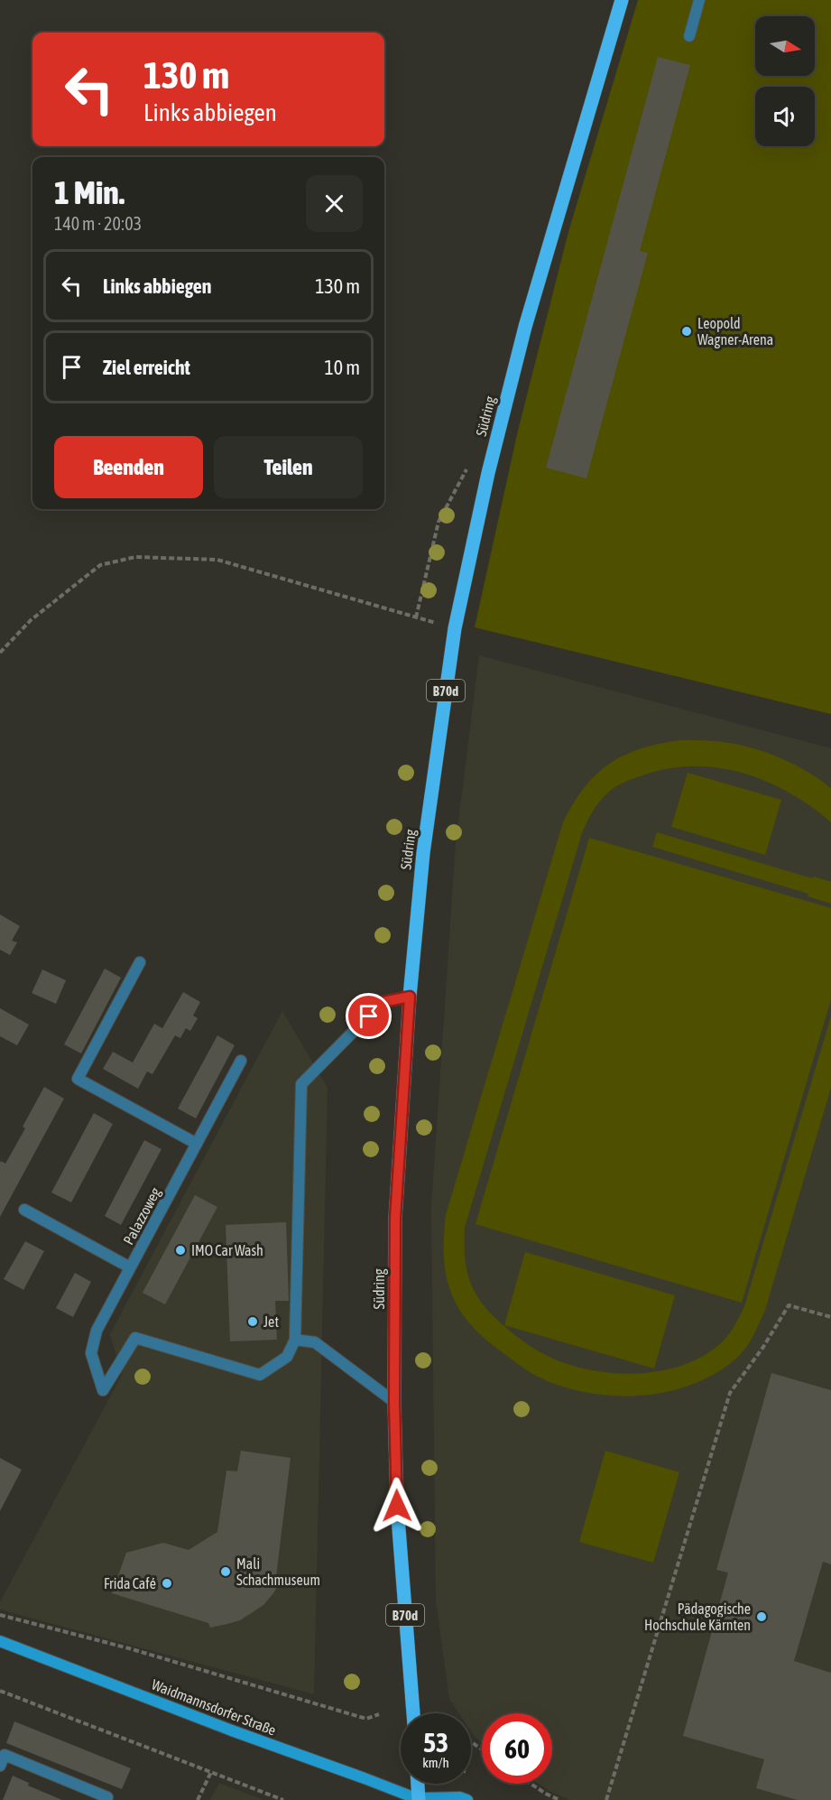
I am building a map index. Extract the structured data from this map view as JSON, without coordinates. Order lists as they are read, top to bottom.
{
  "streets": {
    "main road": ["Südring", "B70d"],
    "street": ["Palazzoweg", "Waidmannsdorfer Straße"]
  },
  "places": [
    "Leopold Wagner-Arena",
    "IMO Car Wash",
    "Jet",
    "Mali Schachmuseum",
    "Frida Café",
    "Pädagogische Hochschule Kärnten"
  ],
  "north": "right",
  "page": {
    "turn": ["130 m", "Links abbiegen"],
    "heading": ["1 Min.", "140 m · 20:03"],
    "list": [
      {
        "name": "Links abbiegen",
        "value": "130 m"
      },
      {
        "name": "Ziel erreicht",
        "value": "10 m"
      }
    ],
    "buttons": ["Beenden", "Teilen"],
    "speed": "53 km/h",
    "limit": "60"
  }
}
